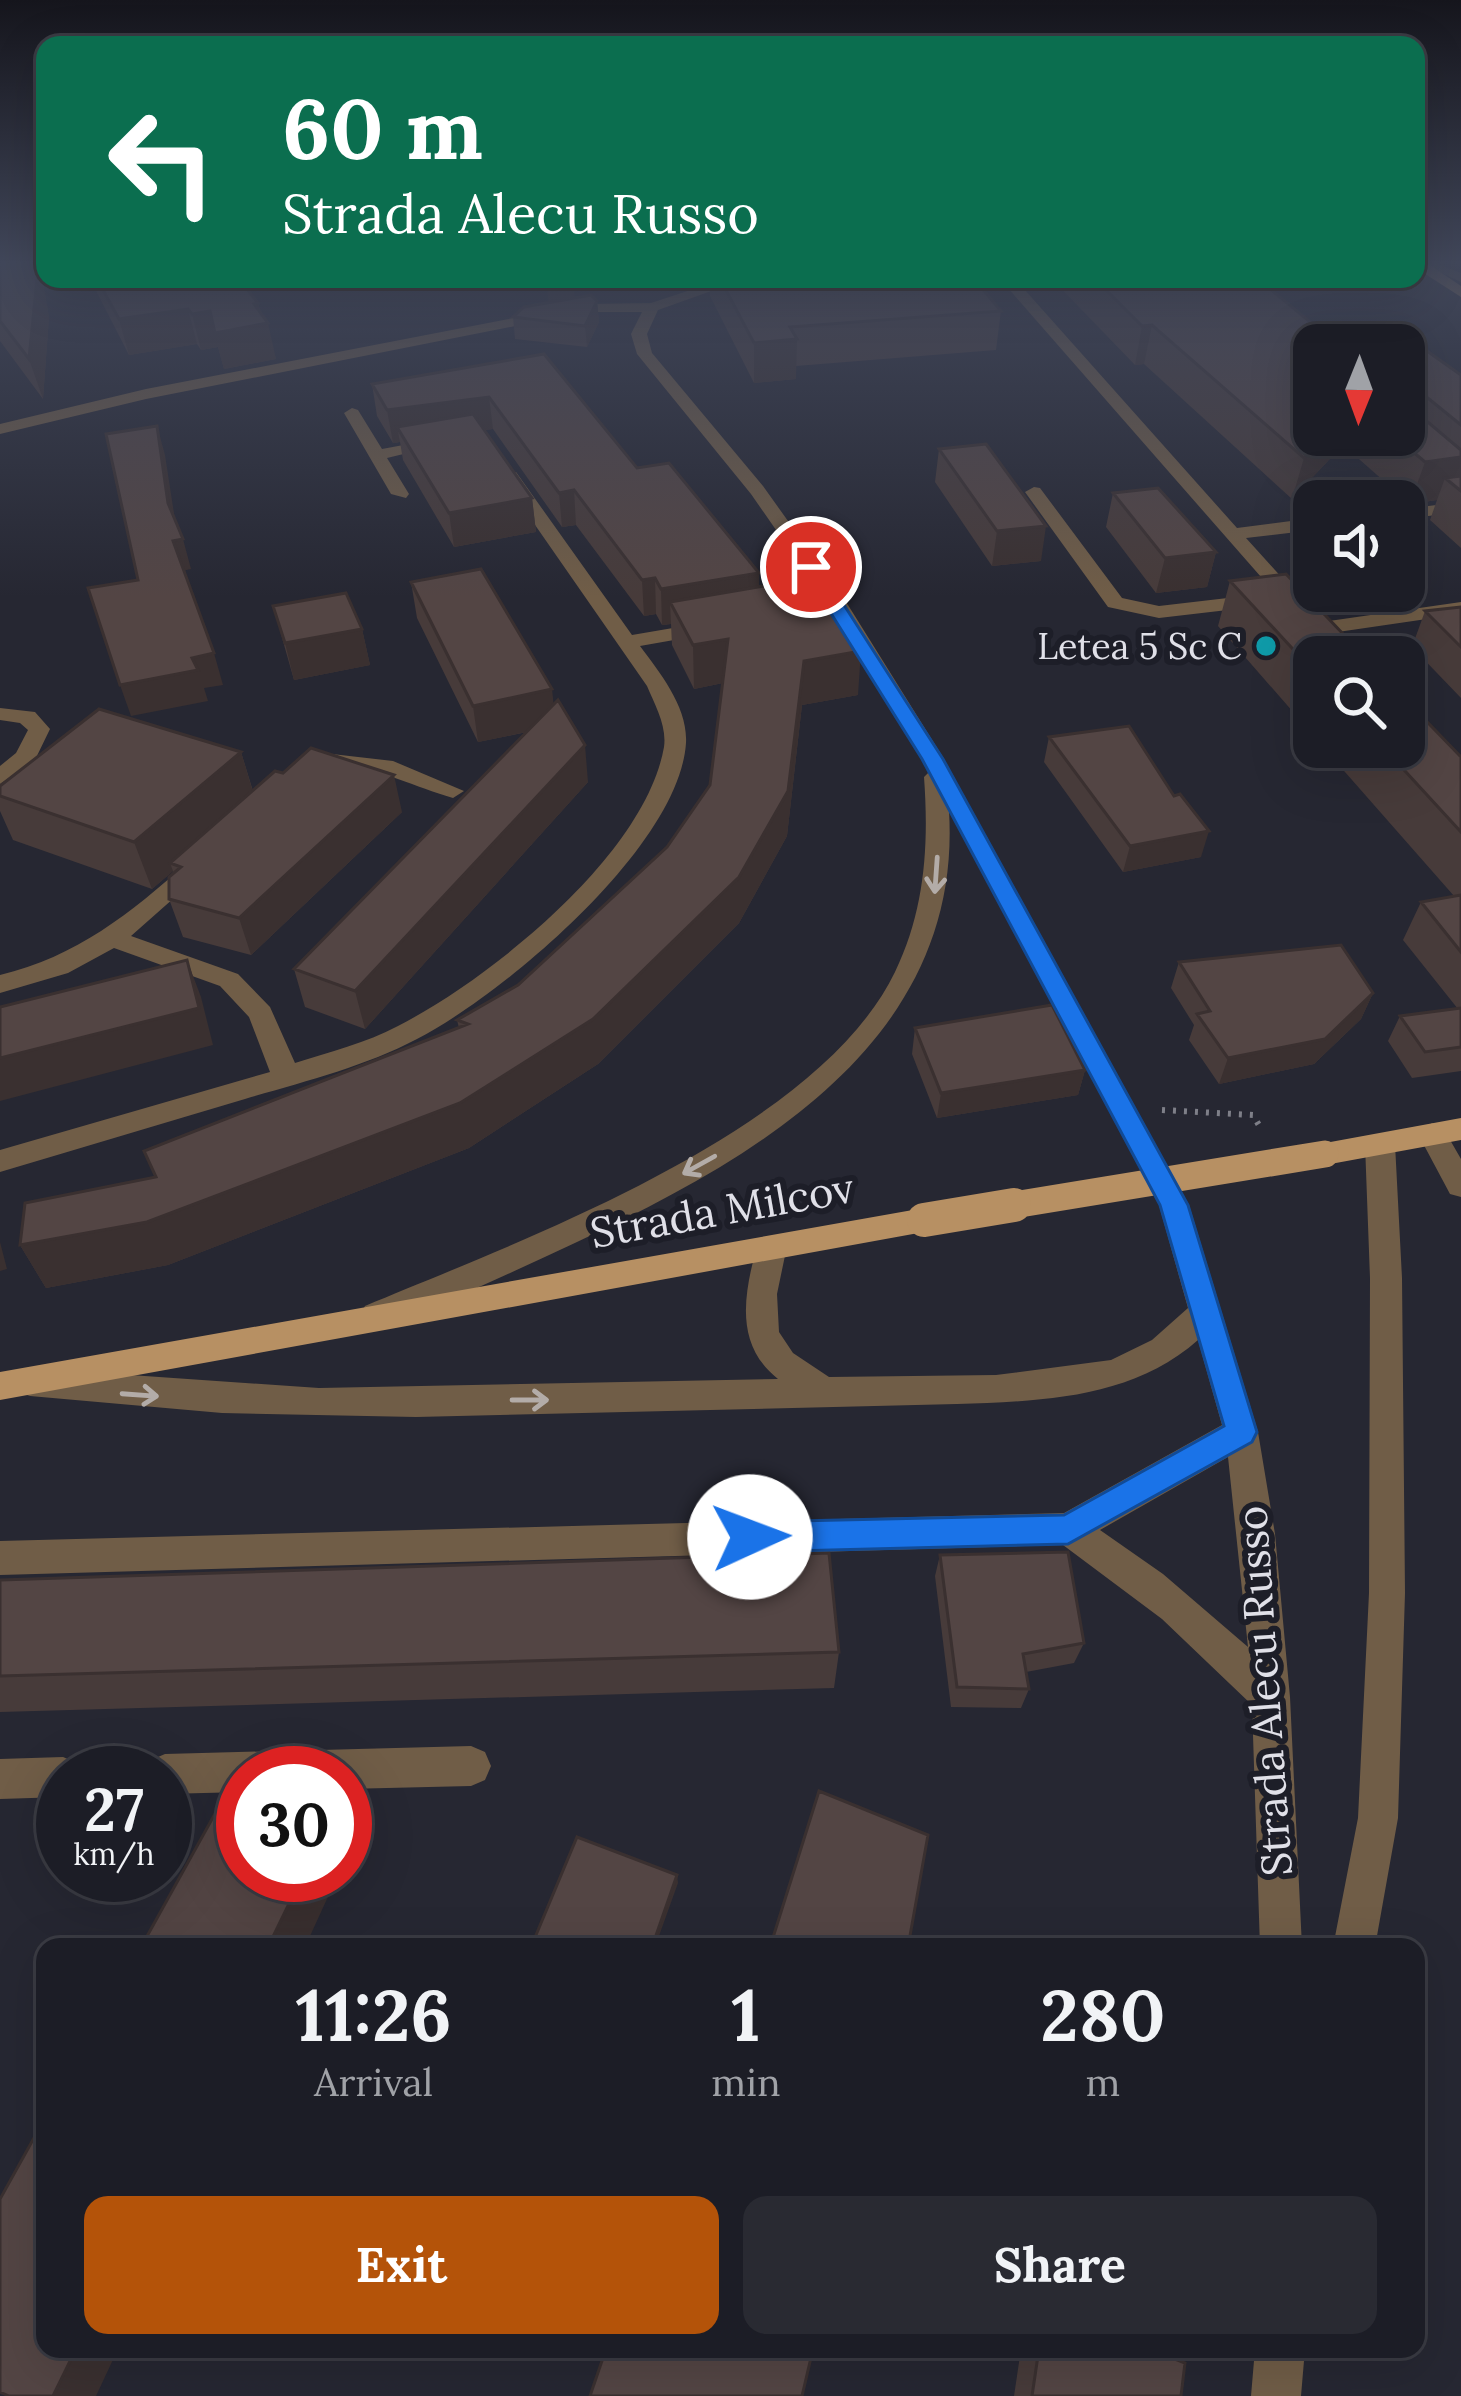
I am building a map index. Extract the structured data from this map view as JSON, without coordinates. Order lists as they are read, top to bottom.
{
  "streets": {
    "main road": ["Strada Milcov"],
    "street": ["Strada Alecu Russo"]
  },
  "places": ["Letea 5 Sc C"],
  "north": "bottom",
  "page": {
    "turn": ["60 m", "Strada Alecu Russo"],
    "speed": "27 km/h",
    "limit": "30",
    "eta": [
      "11:26",
      "Arrival",
      "1",
      "min",
      "280",
      "m"
    ],
    "buttons": ["Exit", "Share"]
  }
}
